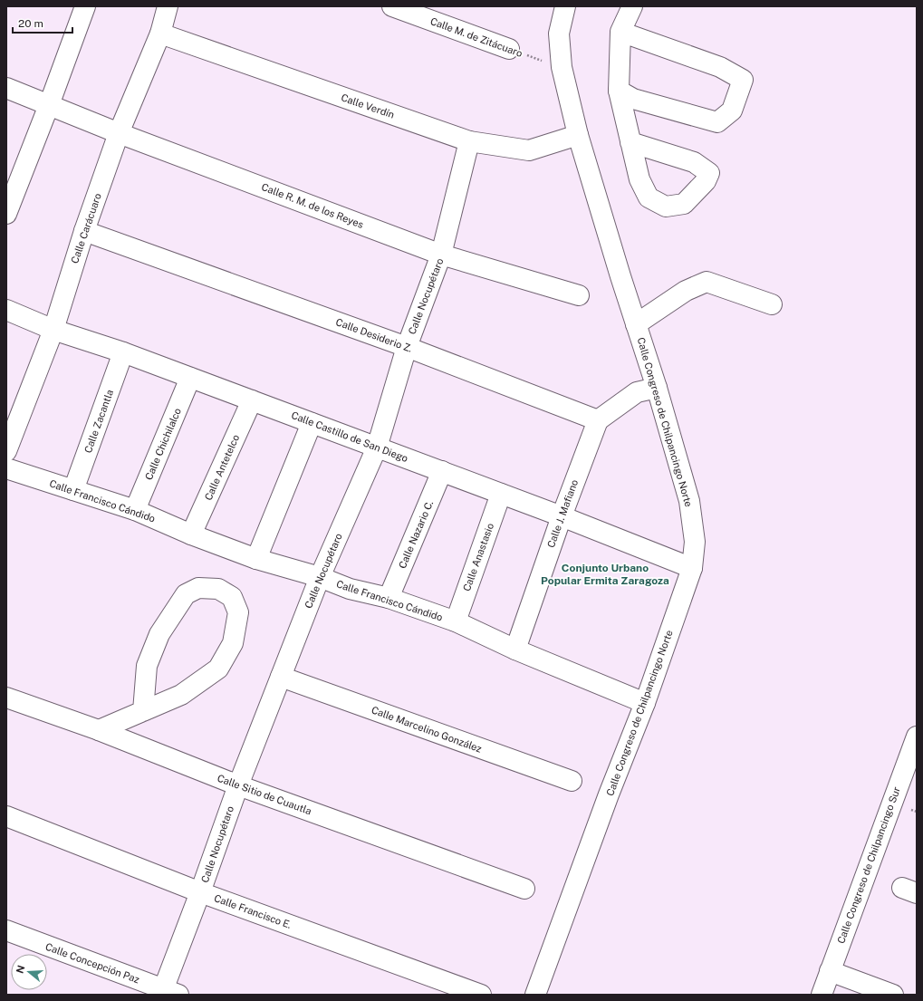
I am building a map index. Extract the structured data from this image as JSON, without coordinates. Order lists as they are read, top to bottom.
{
  "streets": {
    "street": [
      "Calle M. de Zitácuaro",
      "Calle Verdín",
      "Calle R. M. de los Reyes",
      "Calle Carácuaro",
      "Calle Nocupétaro",
      "Calle Desiderio Z.",
      "Calle Zacantla",
      "Calle Congreso de Chilpancingo Norte",
      "Calle Castillo de San Diego",
      "Calle Chichilalco",
      "Calle Antetelco",
      "Calle Francisco Cándido",
      "Calle J. Mafiano",
      "Calle Nazario C.",
      "Calle Anastasio",
      "Calle Marcelino González",
      "Calle Sitio de Cuautla",
      "Calle Congreso de Chilpancingo Sur",
      "Calle Francisco E.",
      "Calle Concepción Paz"
    ]
  },
  "crossings": [
    ["Calle M. de Zitácuaro", "Calle Congreso de Chilpancingo Norte"],
    ["Calle Verdín", "Calle Carácuaro"],
    ["Calle Verdín", "Calle Nocupétaro"],
    ["Calle Verdín", "Calle Congreso de Chilpancingo Norte"],
    ["Calle R. M. de los Reyes", "Calle Carácuaro"],
    ["Calle R. M. de los Reyes", "Calle Nocupétaro"],
    ["Calle Carácuaro", "Calle Desiderio Z."],
    ["Calle Carácuaro", "Calle Castillo de San Diego"],
    ["Calle Nocupétaro", "Calle Desiderio Z."],
    ["Calle Nocupétaro", "Calle Castillo de San Diego"],
    ["Calle Nocupétaro", "Calle Francisco Cándido"],
    ["Calle Nocupétaro", "Calle Marcelino González"],
    ["Calle Nocupétaro", "Calle Sitio de Cuautla"],
    ["Calle Nocupétaro", "Calle Francisco E."],
    ["Calle Nocupétaro", "Calle Concepción Paz"],
    ["Calle Desiderio Z.", "Calle J. Mafiano"],
    ["Calle Zacantla", "Calle Castillo de San Diego"],
    ["Calle Zacantla", "Calle Francisco Cándido"],
    ["Calle Congreso de Chilpancingo Norte", "Calle Castillo de San Diego"],
    ["Calle Congreso de Chilpancingo Norte", "Calle Francisco Cándido"],
    ["Calle Castillo de San Diego", "Calle Chichilalco"],
    ["Calle Castillo de San Diego", "Calle Antetelco"],
    ["Calle Castillo de San Diego", "Calle J. Mafiano"],
    ["Calle Castillo de San Diego", "Calle Nazario C."],
    ["Calle Castillo de San Diego", "Calle Anastasio"],
    ["Calle Chichilalco", "Calle Francisco Cándido"],
    ["Calle Antetelco", "Calle Francisco Cándido"],
    ["Calle Francisco Cándido", "Calle J. Mafiano"],
    ["Calle Francisco Cándido", "Calle Nazario C."],
    ["Calle Francisco Cándido", "Calle Anastasio"]
  ],
  "districts": ["Conjunto Urbano Popular Ermita Zaragoza"],
  "scale_bar": "20 m",
  "north": "left"
}
